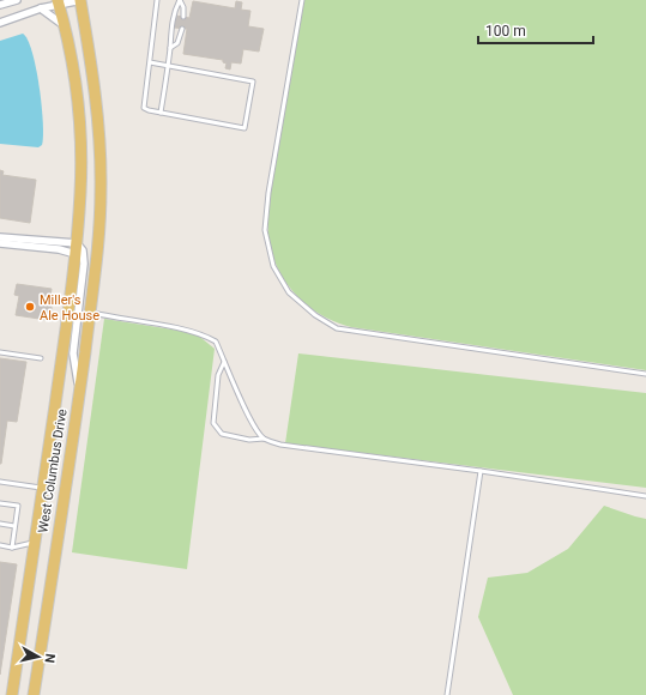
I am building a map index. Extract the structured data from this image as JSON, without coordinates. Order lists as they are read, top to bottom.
{
  "streets": {
    "main road": ["West Columbus Drive"]
  },
  "places": ["Miller's Ale House"],
  "scale_bar": "100 m",
  "north": "right"
}
